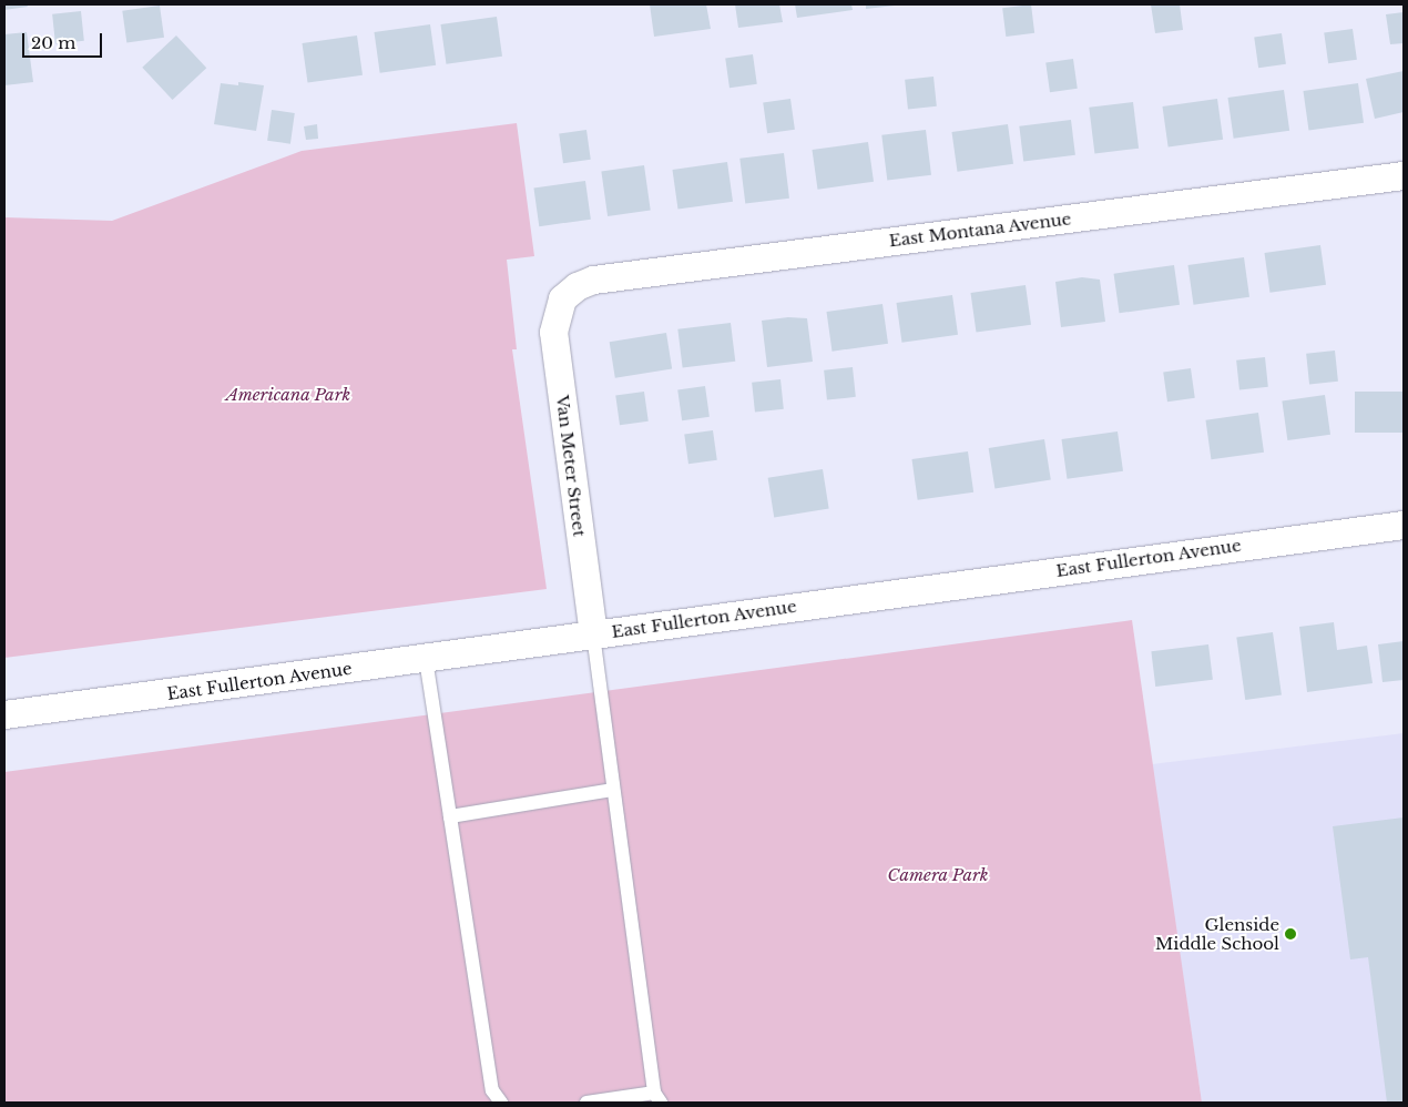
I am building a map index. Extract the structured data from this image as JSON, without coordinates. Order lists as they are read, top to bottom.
{
  "streets": {
    "street": ["East Montana Avenue", "Van Meter Street", "East Fullerton Avenue"]
  },
  "crossings": [
    ["East Montana Avenue", "Van Meter Street"],
    ["Van Meter Street", "East Fullerton Avenue"]
  ],
  "parks": ["Americana Park", "Camera Park"],
  "places": ["Glenside Middle School"],
  "scale_bar": "20 m"
}
